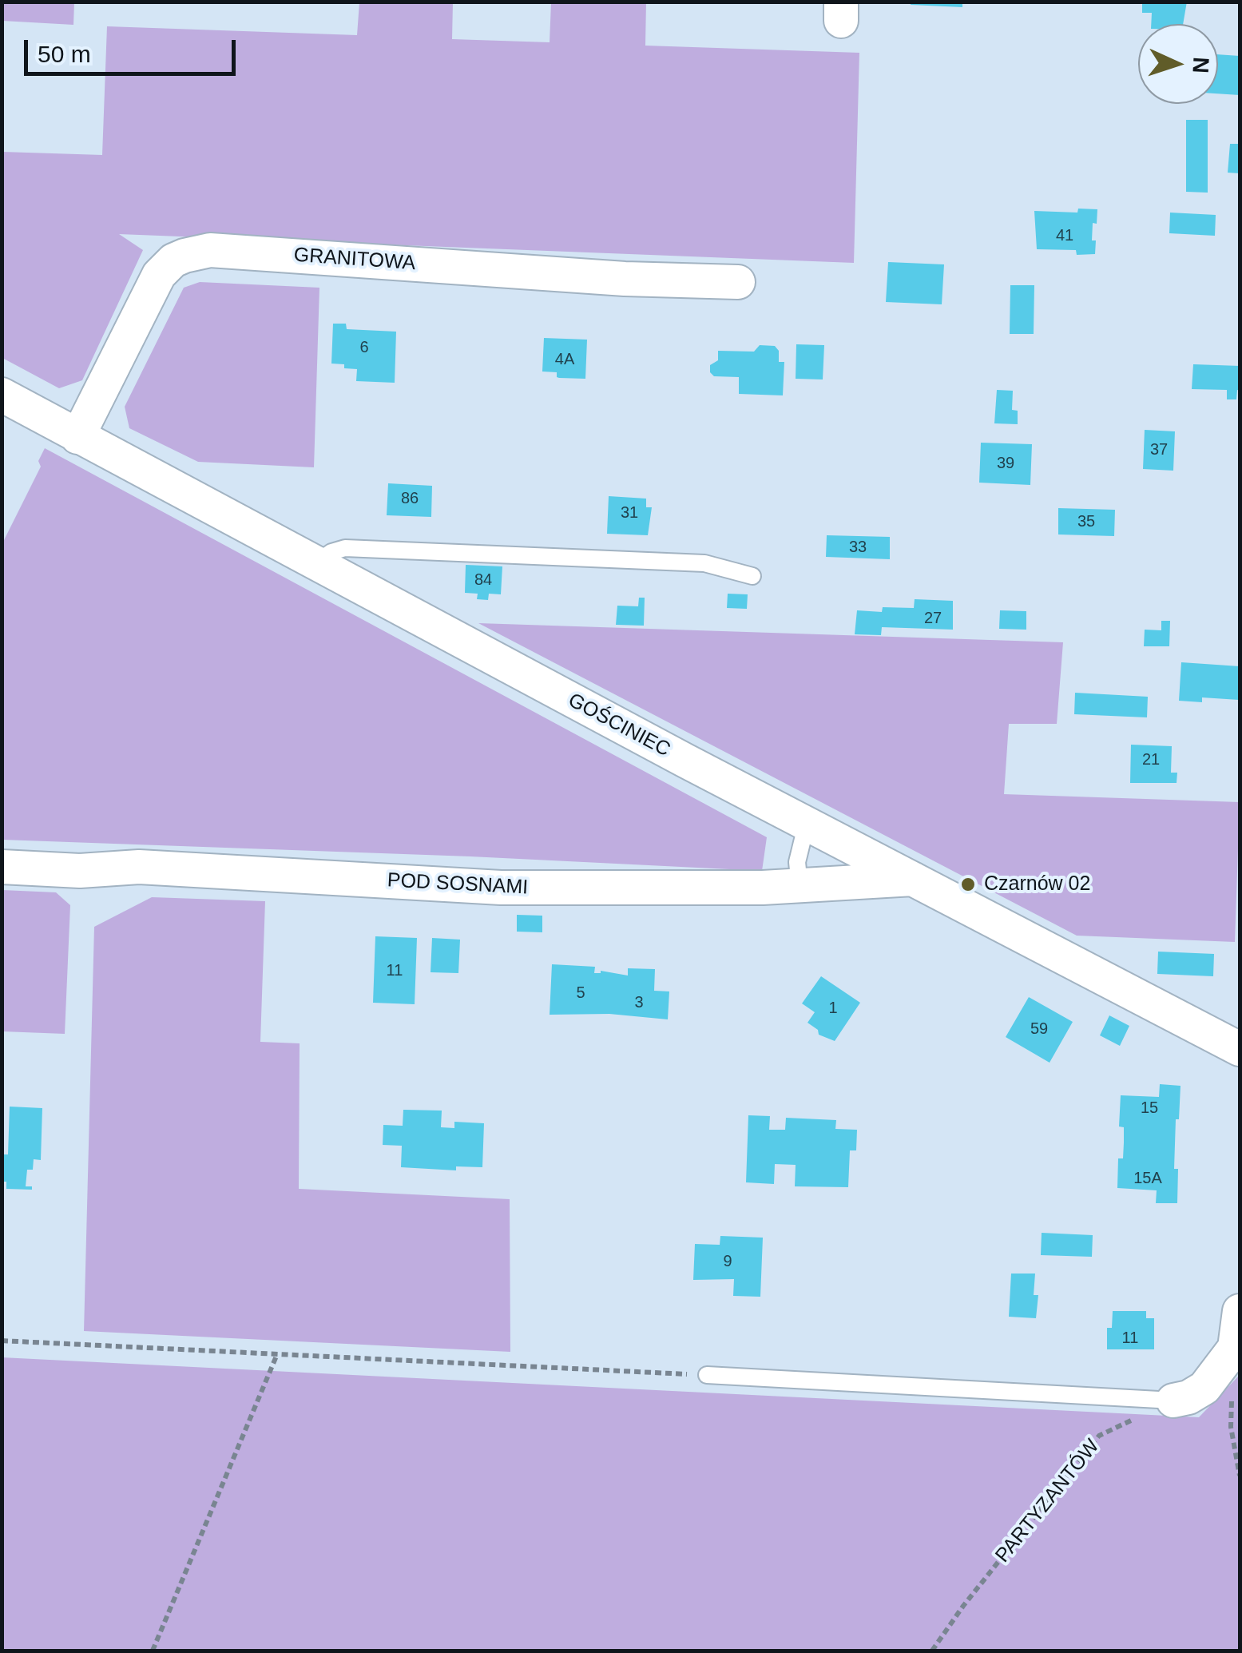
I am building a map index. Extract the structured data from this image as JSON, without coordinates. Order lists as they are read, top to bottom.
{
  "streets": {
    "street": ["GRANITOWA", "GOŚCINIEC", "POD SOSNAMI"],
    "path": ["PARTYZANTÓW"]
  },
  "crossings": [
    ["GRANITOWA", "GOŚCINIEC"],
    ["GOŚCINIEC", "POD SOSNAMI"]
  ],
  "places": ["Czarnów 02"],
  "house_numbers": [
    "41",
    "6",
    "4A",
    "37",
    "39",
    "86",
    "31",
    "35",
    "33",
    "84",
    "27",
    "21",
    "11",
    "5",
    "3",
    "1",
    "59",
    "15",
    "15A",
    "9",
    "11"
  ],
  "scale_bar": "50 m",
  "north": "right"
}
